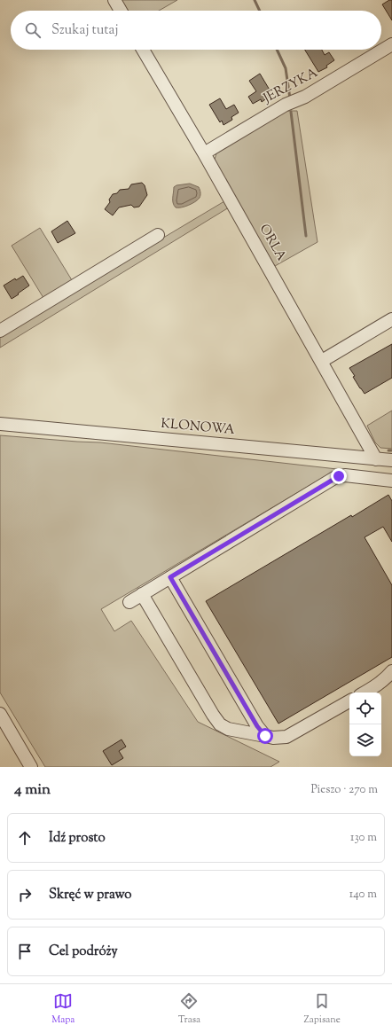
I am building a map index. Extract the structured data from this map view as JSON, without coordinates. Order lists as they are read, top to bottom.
{
  "streets": {
    "street": ["JERZYKA", "ORLA", "KLONOWA"]
  },
  "crossings": [
    ["JERZYKA", "ORLA"],
    ["ORLA", "KLONOWA"]
  ],
  "page": {
    "search": "Szukaj tutaj",
    "heading": ["4 min", "Pieszo · 270 m"],
    "list": [
      ["Idź prosto", "130 m"],
      ["Skręć w prawo", "140 m"],
      "Cel podróży"
    ],
    "nav": ["Mapa", "Trasa", "Zapisane"]
  }
}
